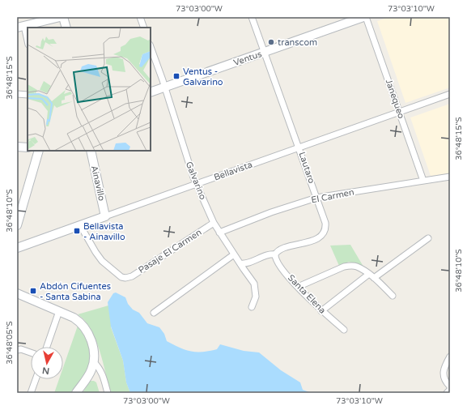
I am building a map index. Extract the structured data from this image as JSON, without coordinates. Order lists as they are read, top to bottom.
{
  "streets": {
    "street": [
      "Ventus",
      "Janequeo",
      "Lautaro",
      "Bellavista",
      "Galvarino",
      "Ainavillo",
      "El Carmen",
      "Pasaje El Carmen",
      "Santa Elena"
    ]
  },
  "crossings": [
    ["Ventus", "Lautaro"],
    ["Ventus", "Galvarino"],
    ["Janequeo", "Bellavista"],
    ["Janequeo", "El Carmen"],
    ["Lautaro", "Bellavista"],
    ["Lautaro", "Galvarino"],
    ["Lautaro", "El Carmen"],
    ["Lautaro", "Santa Elena"],
    ["Bellavista", "Galvarino"],
    ["Bellavista", "Ainavillo"],
    ["Bellavista", "Pasaje El Carmen"],
    ["Galvarino", "El Carmen"],
    ["Galvarino", "Pasaje El Carmen"]
  ],
  "places": {
    "other": ["transcom"],
    "transit": ["Ventus - Galvarino", "Bellavista - Ainavillo", "Abdón Cifuentes - Santa Sabina"]
  },
  "north": "bottom",
  "coordinates": [
    "73°03'00\"W",
    "73°03'10\"W",
    "36°48'15\"S",
    "36°48'10\"S",
    "36°48'05\"S"
  ]
}
